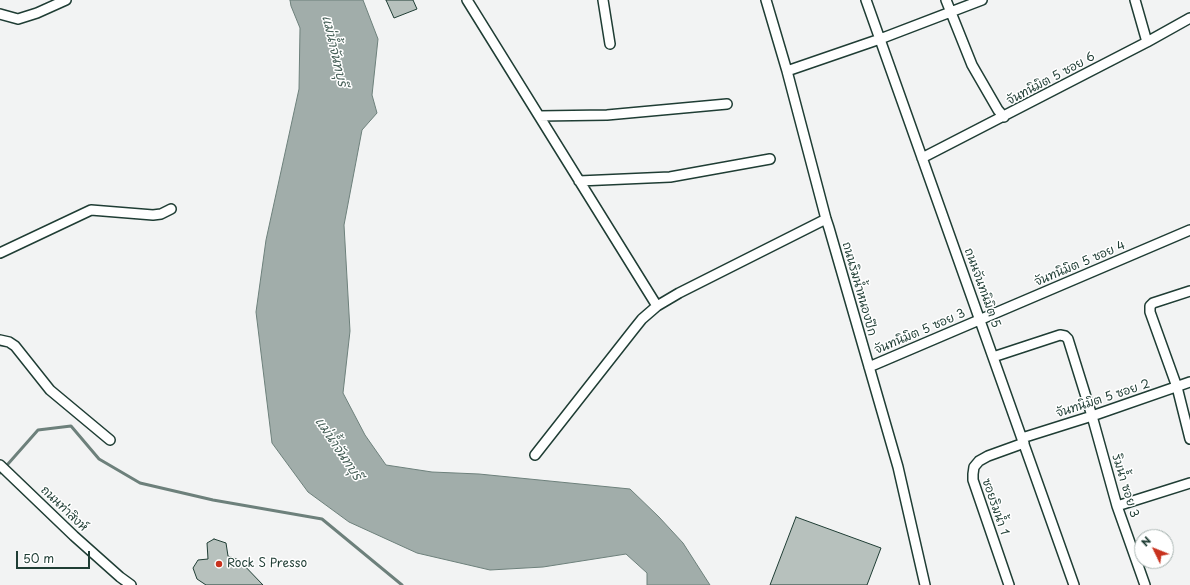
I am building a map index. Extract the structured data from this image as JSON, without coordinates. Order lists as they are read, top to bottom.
{
  "streets": {
    "street": [
      "จันทนิมิต 5 ซอย 6",
      "จันทนิมิต 5 ซอย 4",
      "ถนนจันทนิมิต 5",
      "ถนนริมน้ำหนองปึก",
      "จันทนิมิต 5 ซอย 3",
      "จันทนิมิต 5 ซอย 2",
      "ริมน้ำ ซอย 3",
      "ซอยริมน้ำ 1",
      "ถนนท่าสิงห์"
    ]
  },
  "crossings": [
    ["จันทนิมิต 5 ซอย 6", "ถนนจันทนิมิต 5"],
    ["จันทนิมิต 5 ซอย 4", "ถนนจันทนิมิต 5"],
    ["จันทนิมิต 5 ซอย 4", "จันทนิมิต 5 ซอย 3"],
    ["ถนนจันทนิมิต 5", "จันทนิมิต 5 ซอย 3"],
    ["ถนนจันทนิมิต 5", "จันทนิมิต 5 ซอย 2"],
    ["ถนนจันทนิมิต 5", "ริมน้ำ ซอย 3"],
    ["ถนนจันทนิมิต 5", "ซอยริมน้ำ 1"],
    ["ถนนริมน้ำหนองปึก", "จันทนิมิต 5 ซอย 3"],
    ["จันทนิมิต 5 ซอย 2", "ริมน้ำ ซอย 3"],
    ["จันทนิมิต 5 ซอย 2", "ซอยริมน้ำ 1"]
  ],
  "water": ["แม่น้ำจันทบุรี"],
  "places": ["Rock S Presso"],
  "scale_bar": "50 m",
  "north": "top left"
}
